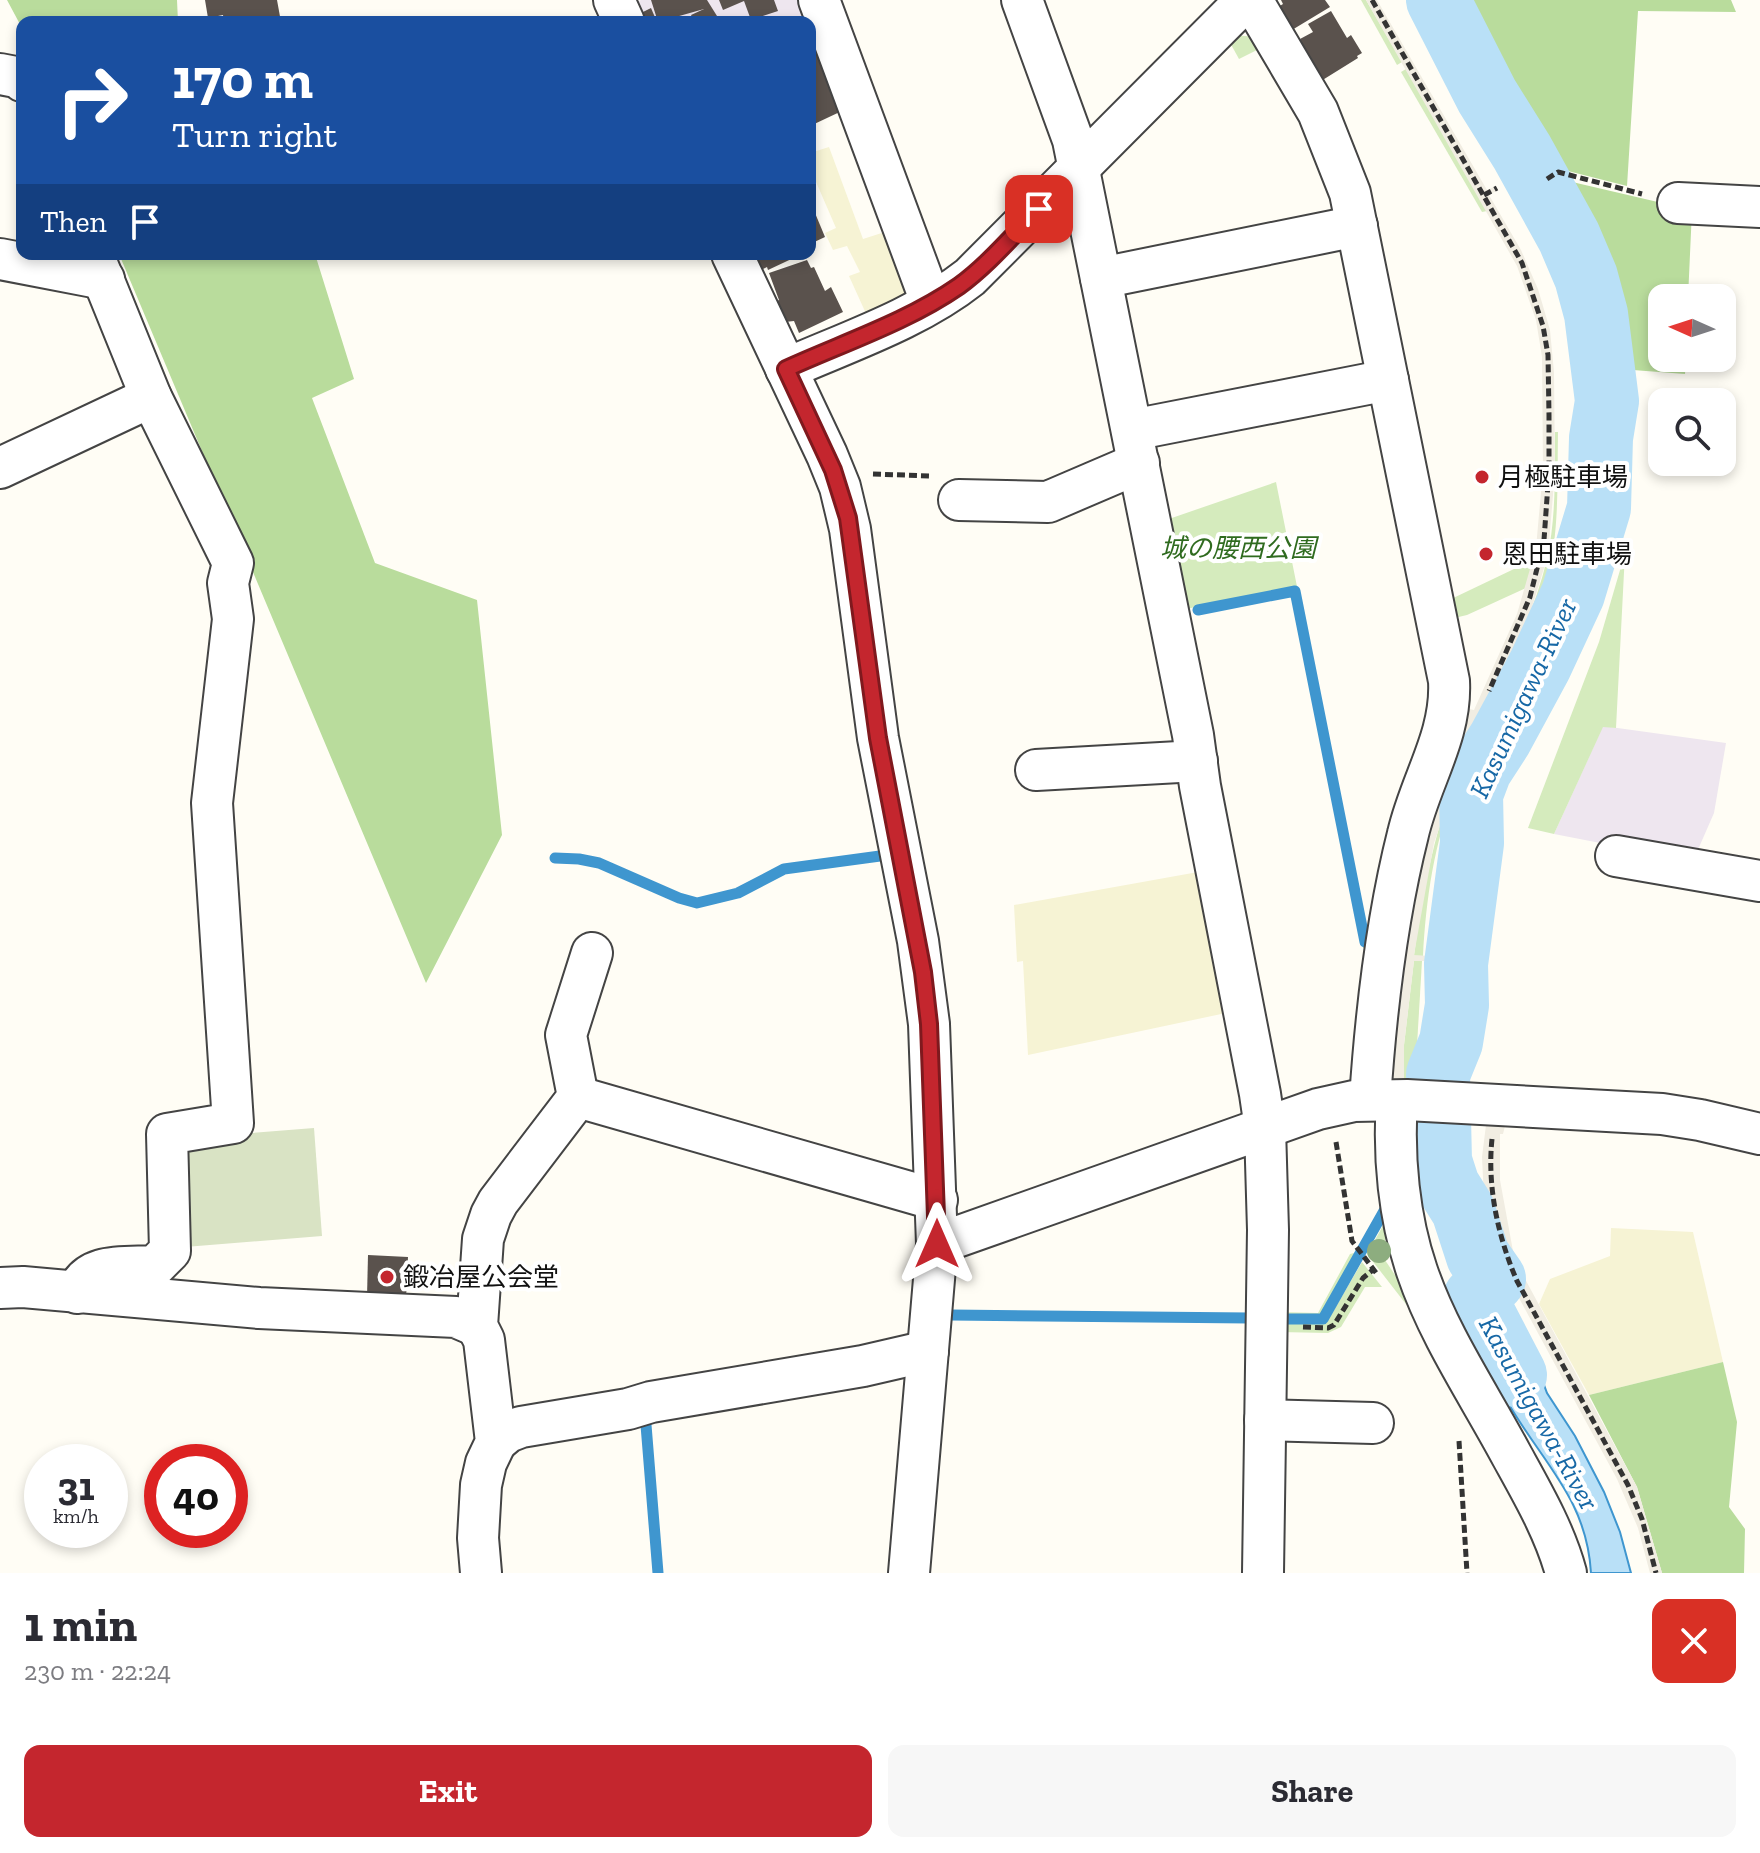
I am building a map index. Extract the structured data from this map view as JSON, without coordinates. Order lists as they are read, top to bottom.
{
  "water": ["Kasumigawa-River"],
  "parks": ["城の腰西公園"],
  "places": ["月極駐車場", "恩田駐車場", "鍛冶屋公会堂"],
  "north": "left",
  "page": {
    "turn": ["170 m", "Turn right"],
    "then": "Then",
    "speed": "31 km/h",
    "limit": "40",
    "heading": ["1 min", "230 m · 22:24"],
    "buttons": ["Exit", "Share"]
  }
}
